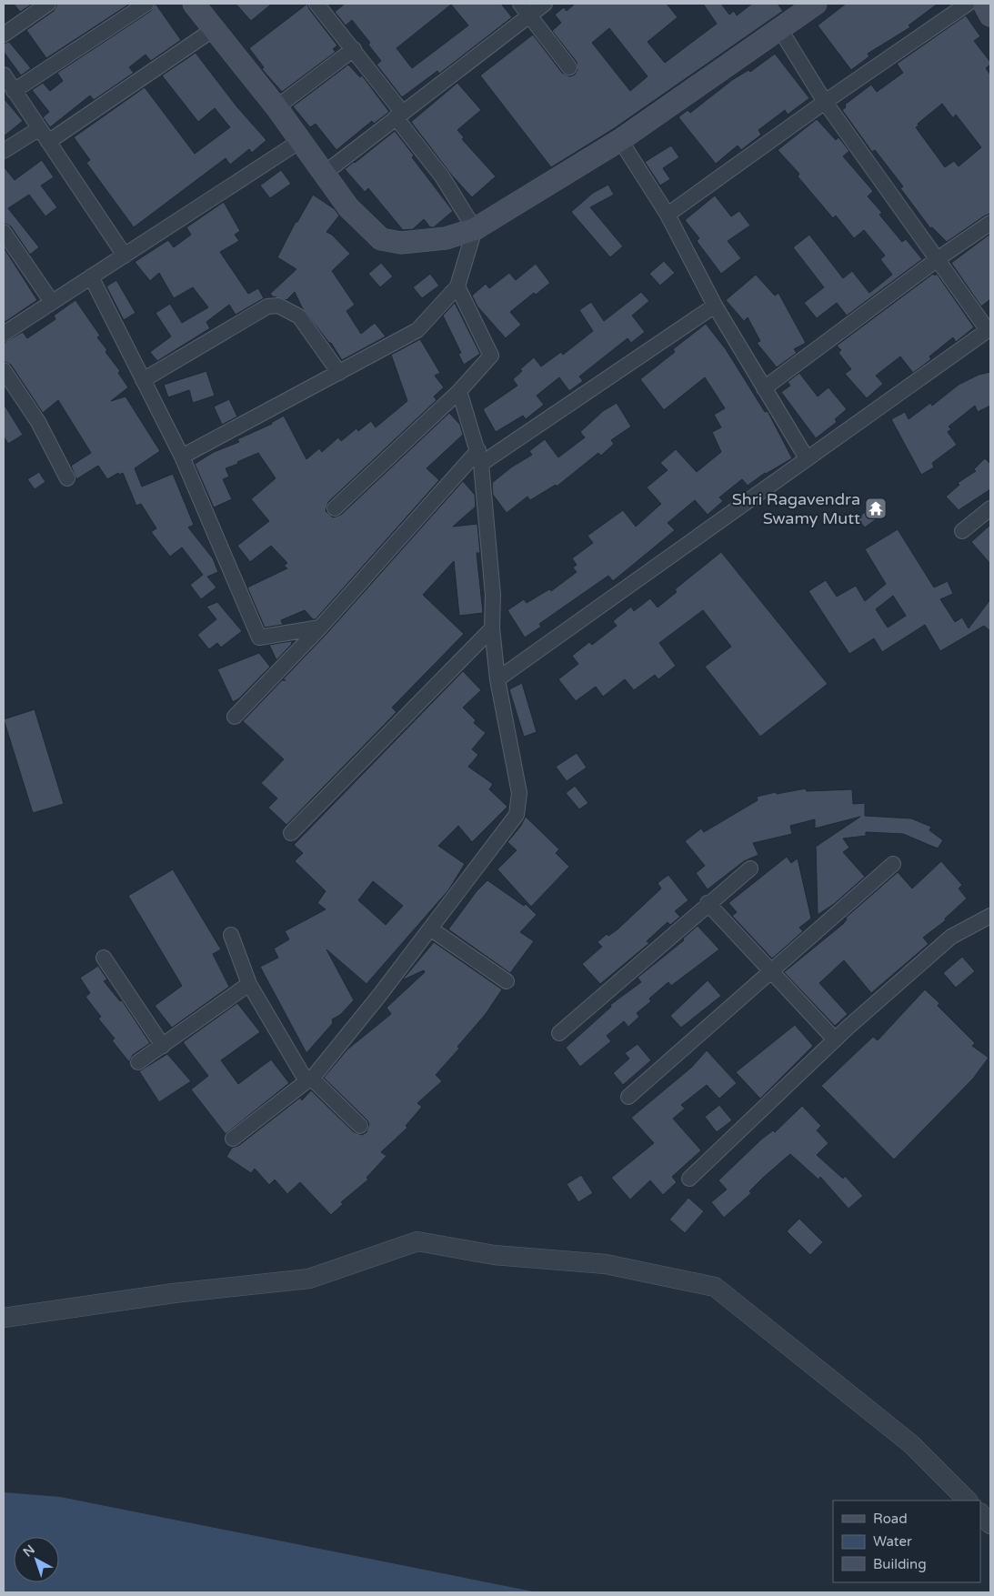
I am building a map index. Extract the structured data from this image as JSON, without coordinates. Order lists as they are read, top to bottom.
{
  "places": {
    "temple": ["Shri Ragavendra Swamy Mutt"]
  },
  "legend": ["Road", "Water", "Building"],
  "north": "top left"
}
